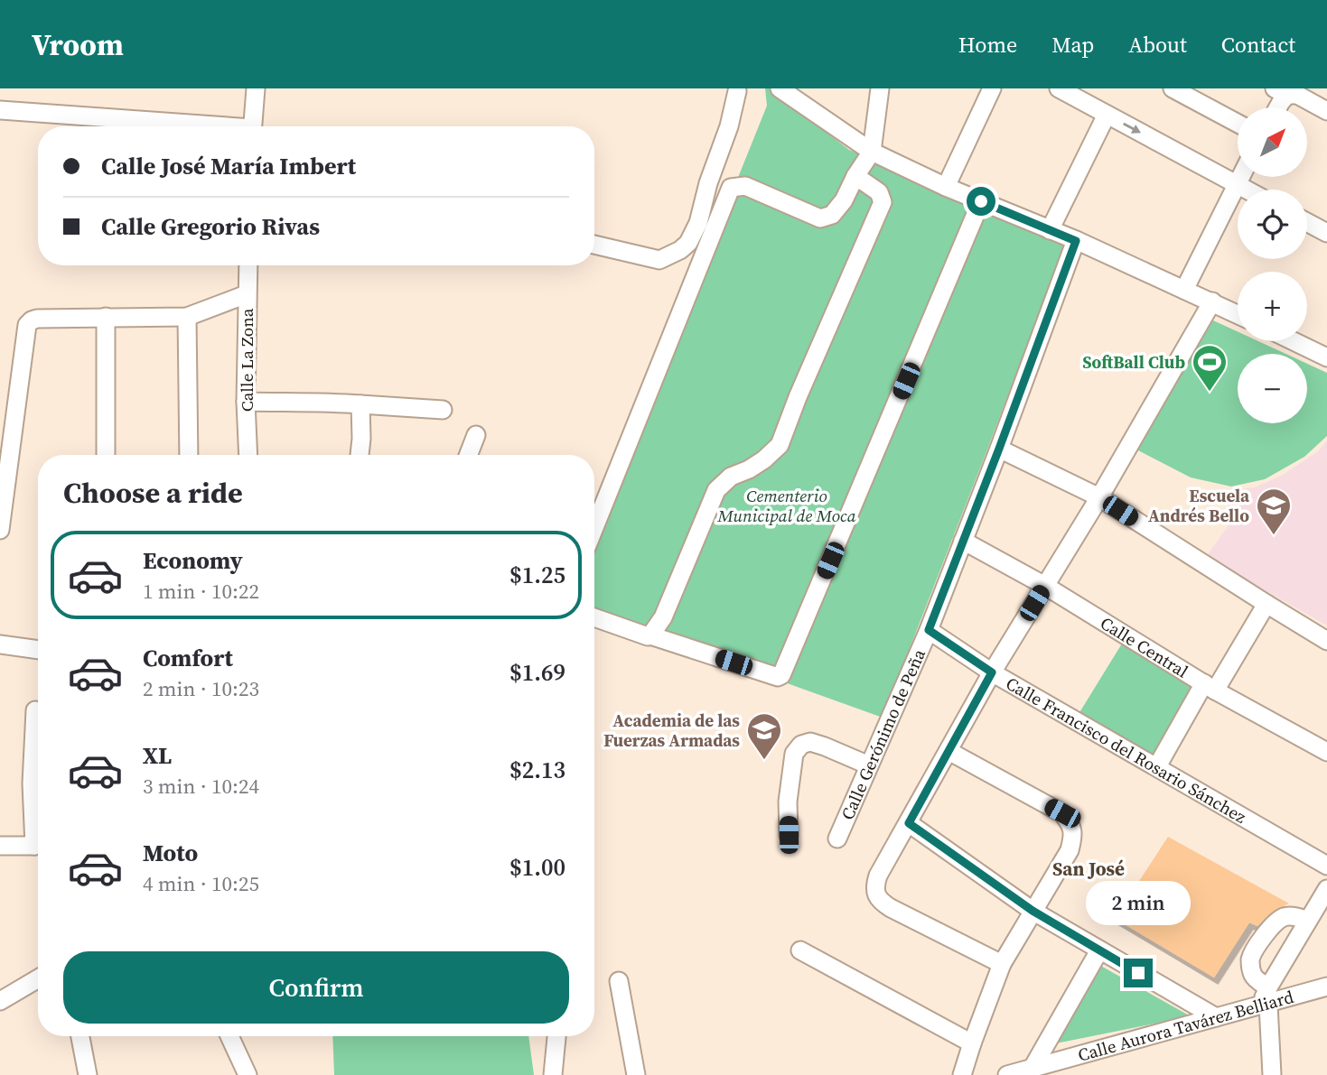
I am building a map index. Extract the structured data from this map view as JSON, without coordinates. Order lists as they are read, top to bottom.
{
  "streets": {
    "street": [
      "Calle La Zona",
      "Calle Central",
      "Calle Gerónimo de Peña",
      "Calle Francisco del Rosario Sánchez",
      "Calle Aurora Tavárez Belliard"
    ]
  },
  "crossings": [
    ["Calle Central", "Calle Gerónimo de Peña"],
    ["Calle Gerónimo de Peña", "Calle Francisco del Rosario Sánchez"]
  ],
  "districts": ["San José"],
  "parks": ["Cementerio Municipal de Moca"],
  "places": {
    "sports": ["SoftBall Club"],
    "school or university": ["Escuela Andrés Bello", "Academia de las Fuerzas Armadas"]
  },
  "north": "top right",
  "page": {
    "header": "Vroom",
    "nav": [
      "Home",
      "Map",
      "About",
      "Contact"
    ],
    "map_buttons": ["+", "−"],
    "banner": ["Calle José María Imbert", "Calle Gregorio Rivas"],
    "heading": "Choose a ride",
    "list": [
      {
        "name": "Economy",
        "note": "1 min · 10:22",
        "value": "$1.25"
      },
      {
        "name": "Comfort",
        "note": "2 min · 10:23",
        "value": "$1.69"
      },
      {
        "name": "XL",
        "note": "3 min · 10:24",
        "value": "$2.13"
      },
      {
        "name": "Moto",
        "note": "4 min · 10:25",
        "value": "$1.00"
      }
    ],
    "bubble": "2 min",
    "buttons": "Confirm"
  }
}
